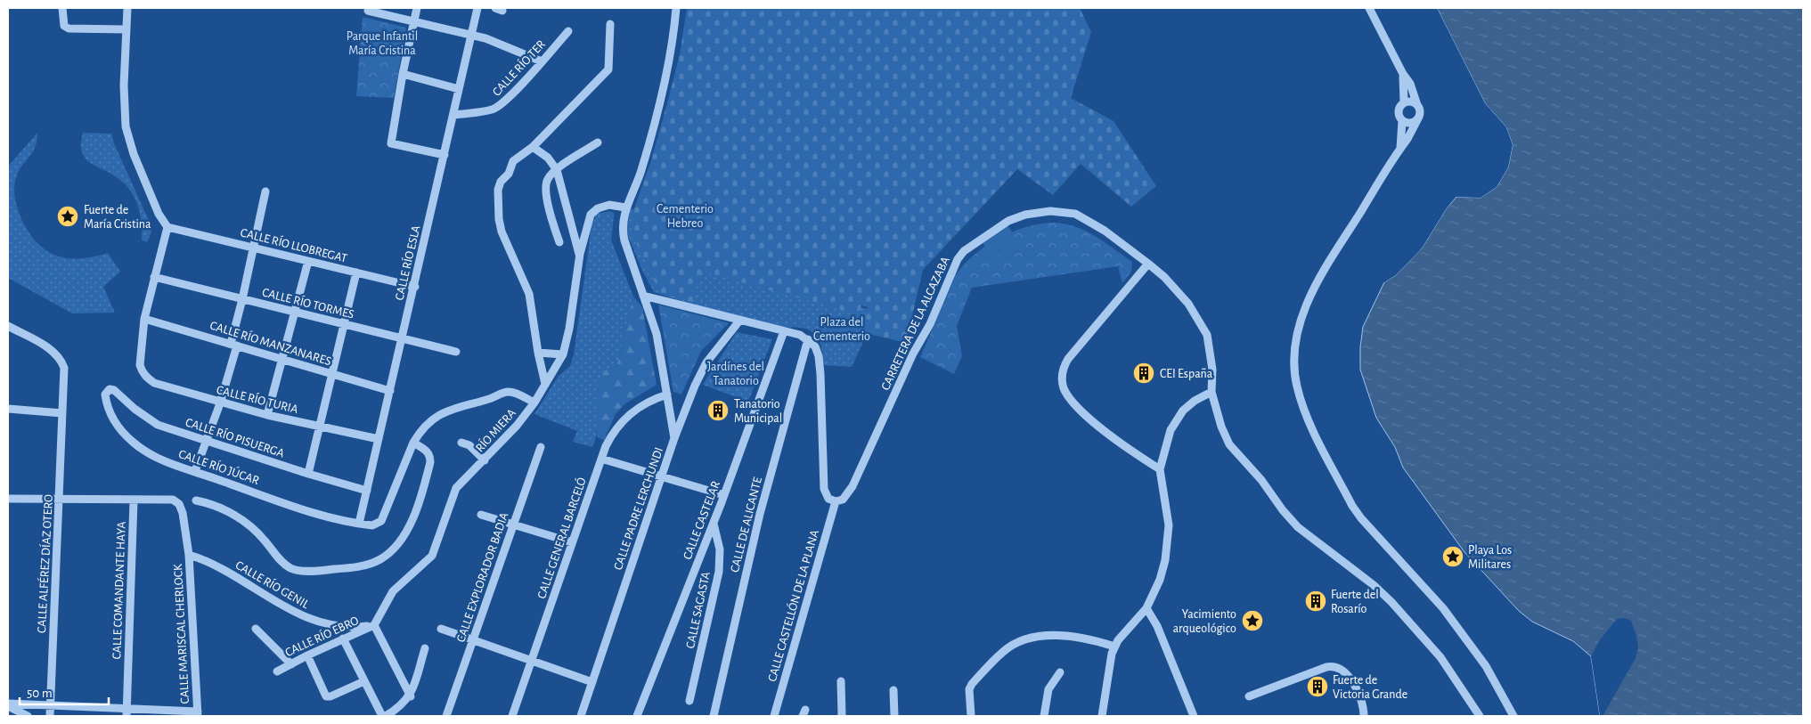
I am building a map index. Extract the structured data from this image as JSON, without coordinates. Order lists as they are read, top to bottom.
{
  "streets": {
    "street": [
      "CALLE RÍO TER",
      "CALLE RÍO LLOBREGAT",
      "CALLE RÍO ESLA",
      "CALLE RÍO TORMES",
      "CARRETERA DE LA ALCAZABA",
      "CALLE RÍO MANZANARES",
      "CALLE RÍO TURIA",
      "RÍO MIERA",
      "CALLE RÍO PISUERGA",
      "CALLE RÍO JÚCAR",
      "CALLE PADRE LERCHUNDI",
      "CALLE CASTELAR",
      "CALLE DE ALICANTE",
      "CALLE GENERAL BARCELÓ",
      "CALLE ALFÉREZ DÍAZ OTERO",
      "CALLE EXPLORADOR BADIA",
      "CALLE RÍO GENIL",
      "CALLE COMANDANTE HAYA",
      "CALLE CASTELLÓN DE LA PLANA",
      "CALLE SAGASTA",
      "CALLE MARISCAL CHERLOCK",
      "CALLE RÍO EBRO"
    ]
  },
  "crossings": [
    ["CALLE RÍO TER", "CALLE RÍO ESLA"],
    ["CALLE RÍO LLOBREGAT", "CALLE RÍO ESLA"],
    ["CALLE RÍO ESLA", "CALLE RÍO TORMES"],
    ["CALLE RÍO ESLA", "CALLE RÍO MANZANARES"],
    ["CALLE RÍO ESLA", "CALLE RÍO TURIA"],
    ["CALLE RÍO ESLA", "CALLE RÍO PISUERGA"],
    ["CALLE RÍO ESLA", "CALLE RÍO JÚCAR"],
    ["CARRETERA DE LA ALCAZABA", "CALLE CASTELLÓN DE LA PLANA"],
    ["CALLE RÍO MANZANARES", "CALLE RÍO TURIA"],
    ["RÍO MIERA", "CALLE RÍO JÚCAR"],
    ["RÍO MIERA", "CALLE RÍO EBRO"],
    ["CALLE RÍO PISUERGA", "CALLE RÍO JÚCAR"],
    ["CALLE CASTELAR", "CALLE SAGASTA"],
    ["CALLE RÍO GENIL", "CALLE MARISCAL CHERLOCK"],
    ["CALLE RÍO GENIL", "CALLE RÍO EBRO"],
    ["CALLE COMANDANTE HAYA", "CALLE MARISCAL CHERLOCK"]
  ],
  "parks": [
    "Parque Infantil María Cristina",
    "Cementerio Hebreo",
    "Plaza del Cementerio",
    "Jardínes del Tanatorio"
  ],
  "places": {
    "place": ["Fuerte de María Cristina", "Playa Los Militares", "Yacimiento arqueológico"],
    "building": [
      "CEI España",
      "Tanatorio Municipal",
      "Fuerte del Rosarío",
      "Fuerte de Victoria Grande"
    ]
  },
  "scale_bar": "50 m"
}
